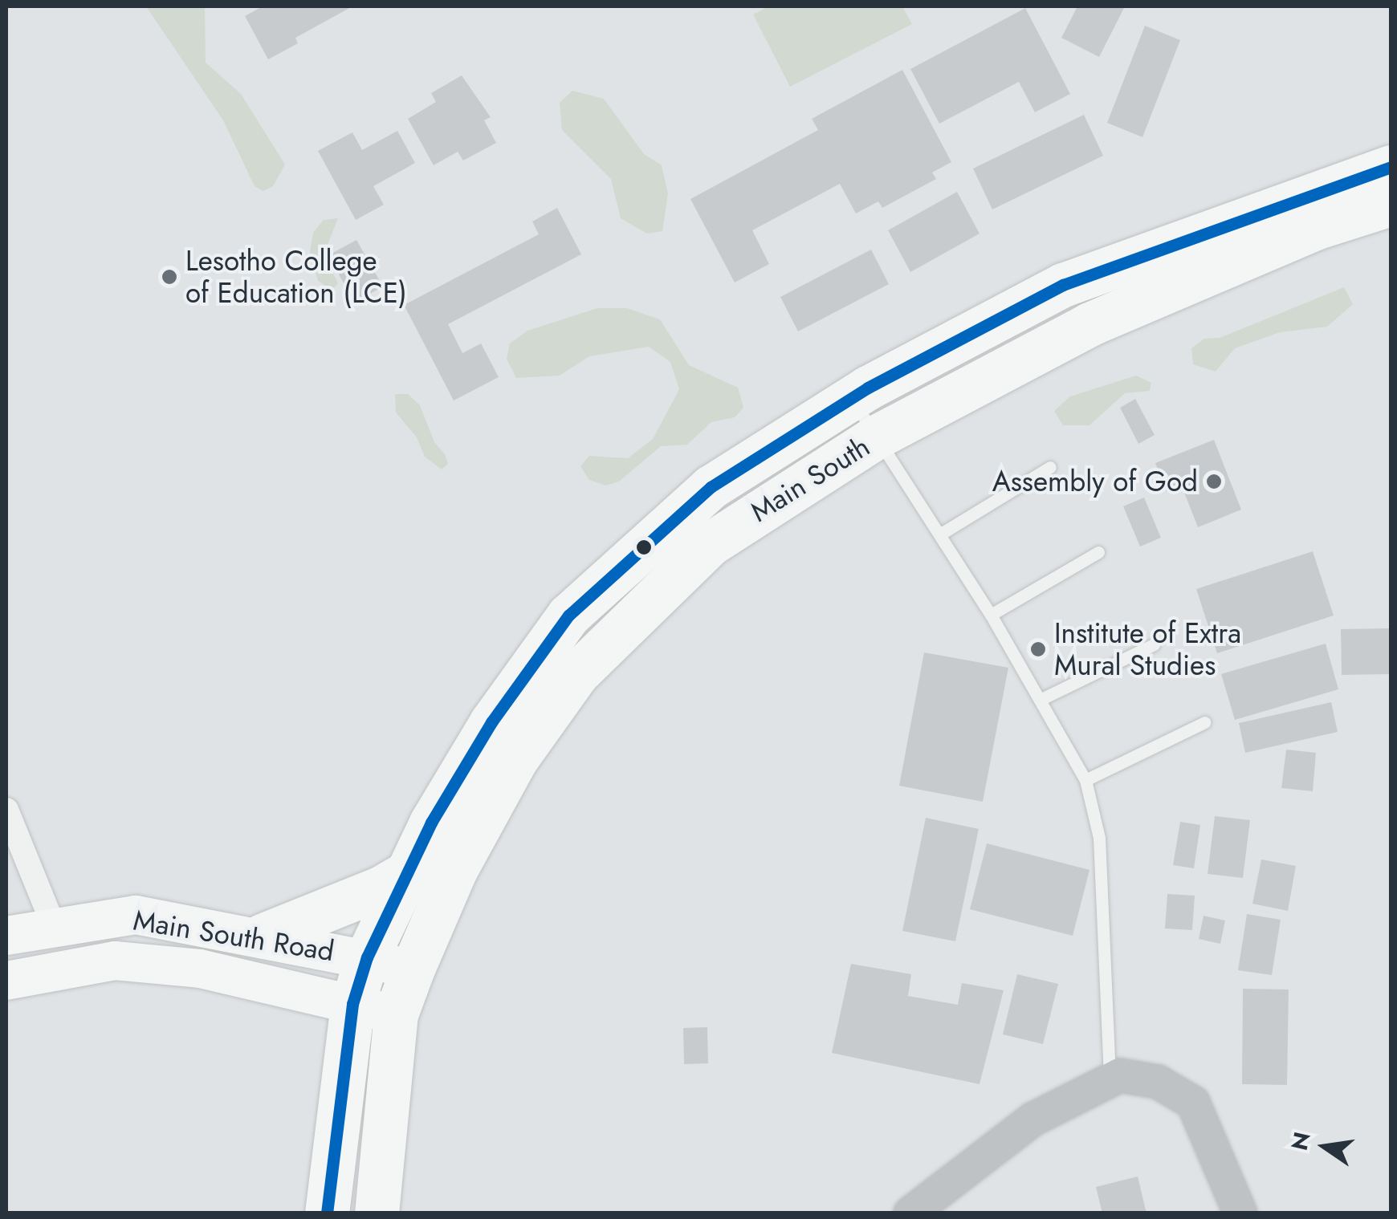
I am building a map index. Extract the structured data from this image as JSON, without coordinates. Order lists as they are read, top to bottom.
{
  "streets": {
    "highway": ["Main South"],
    "main road": ["Main South Road"]
  },
  "crossings": [
    ["Main South", "Main South Road"]
  ],
  "places": ["Lesotho College of Education (LCE)", "Assembly of God", "Institute of Extra Mural Studies"],
  "north": "left"
}
